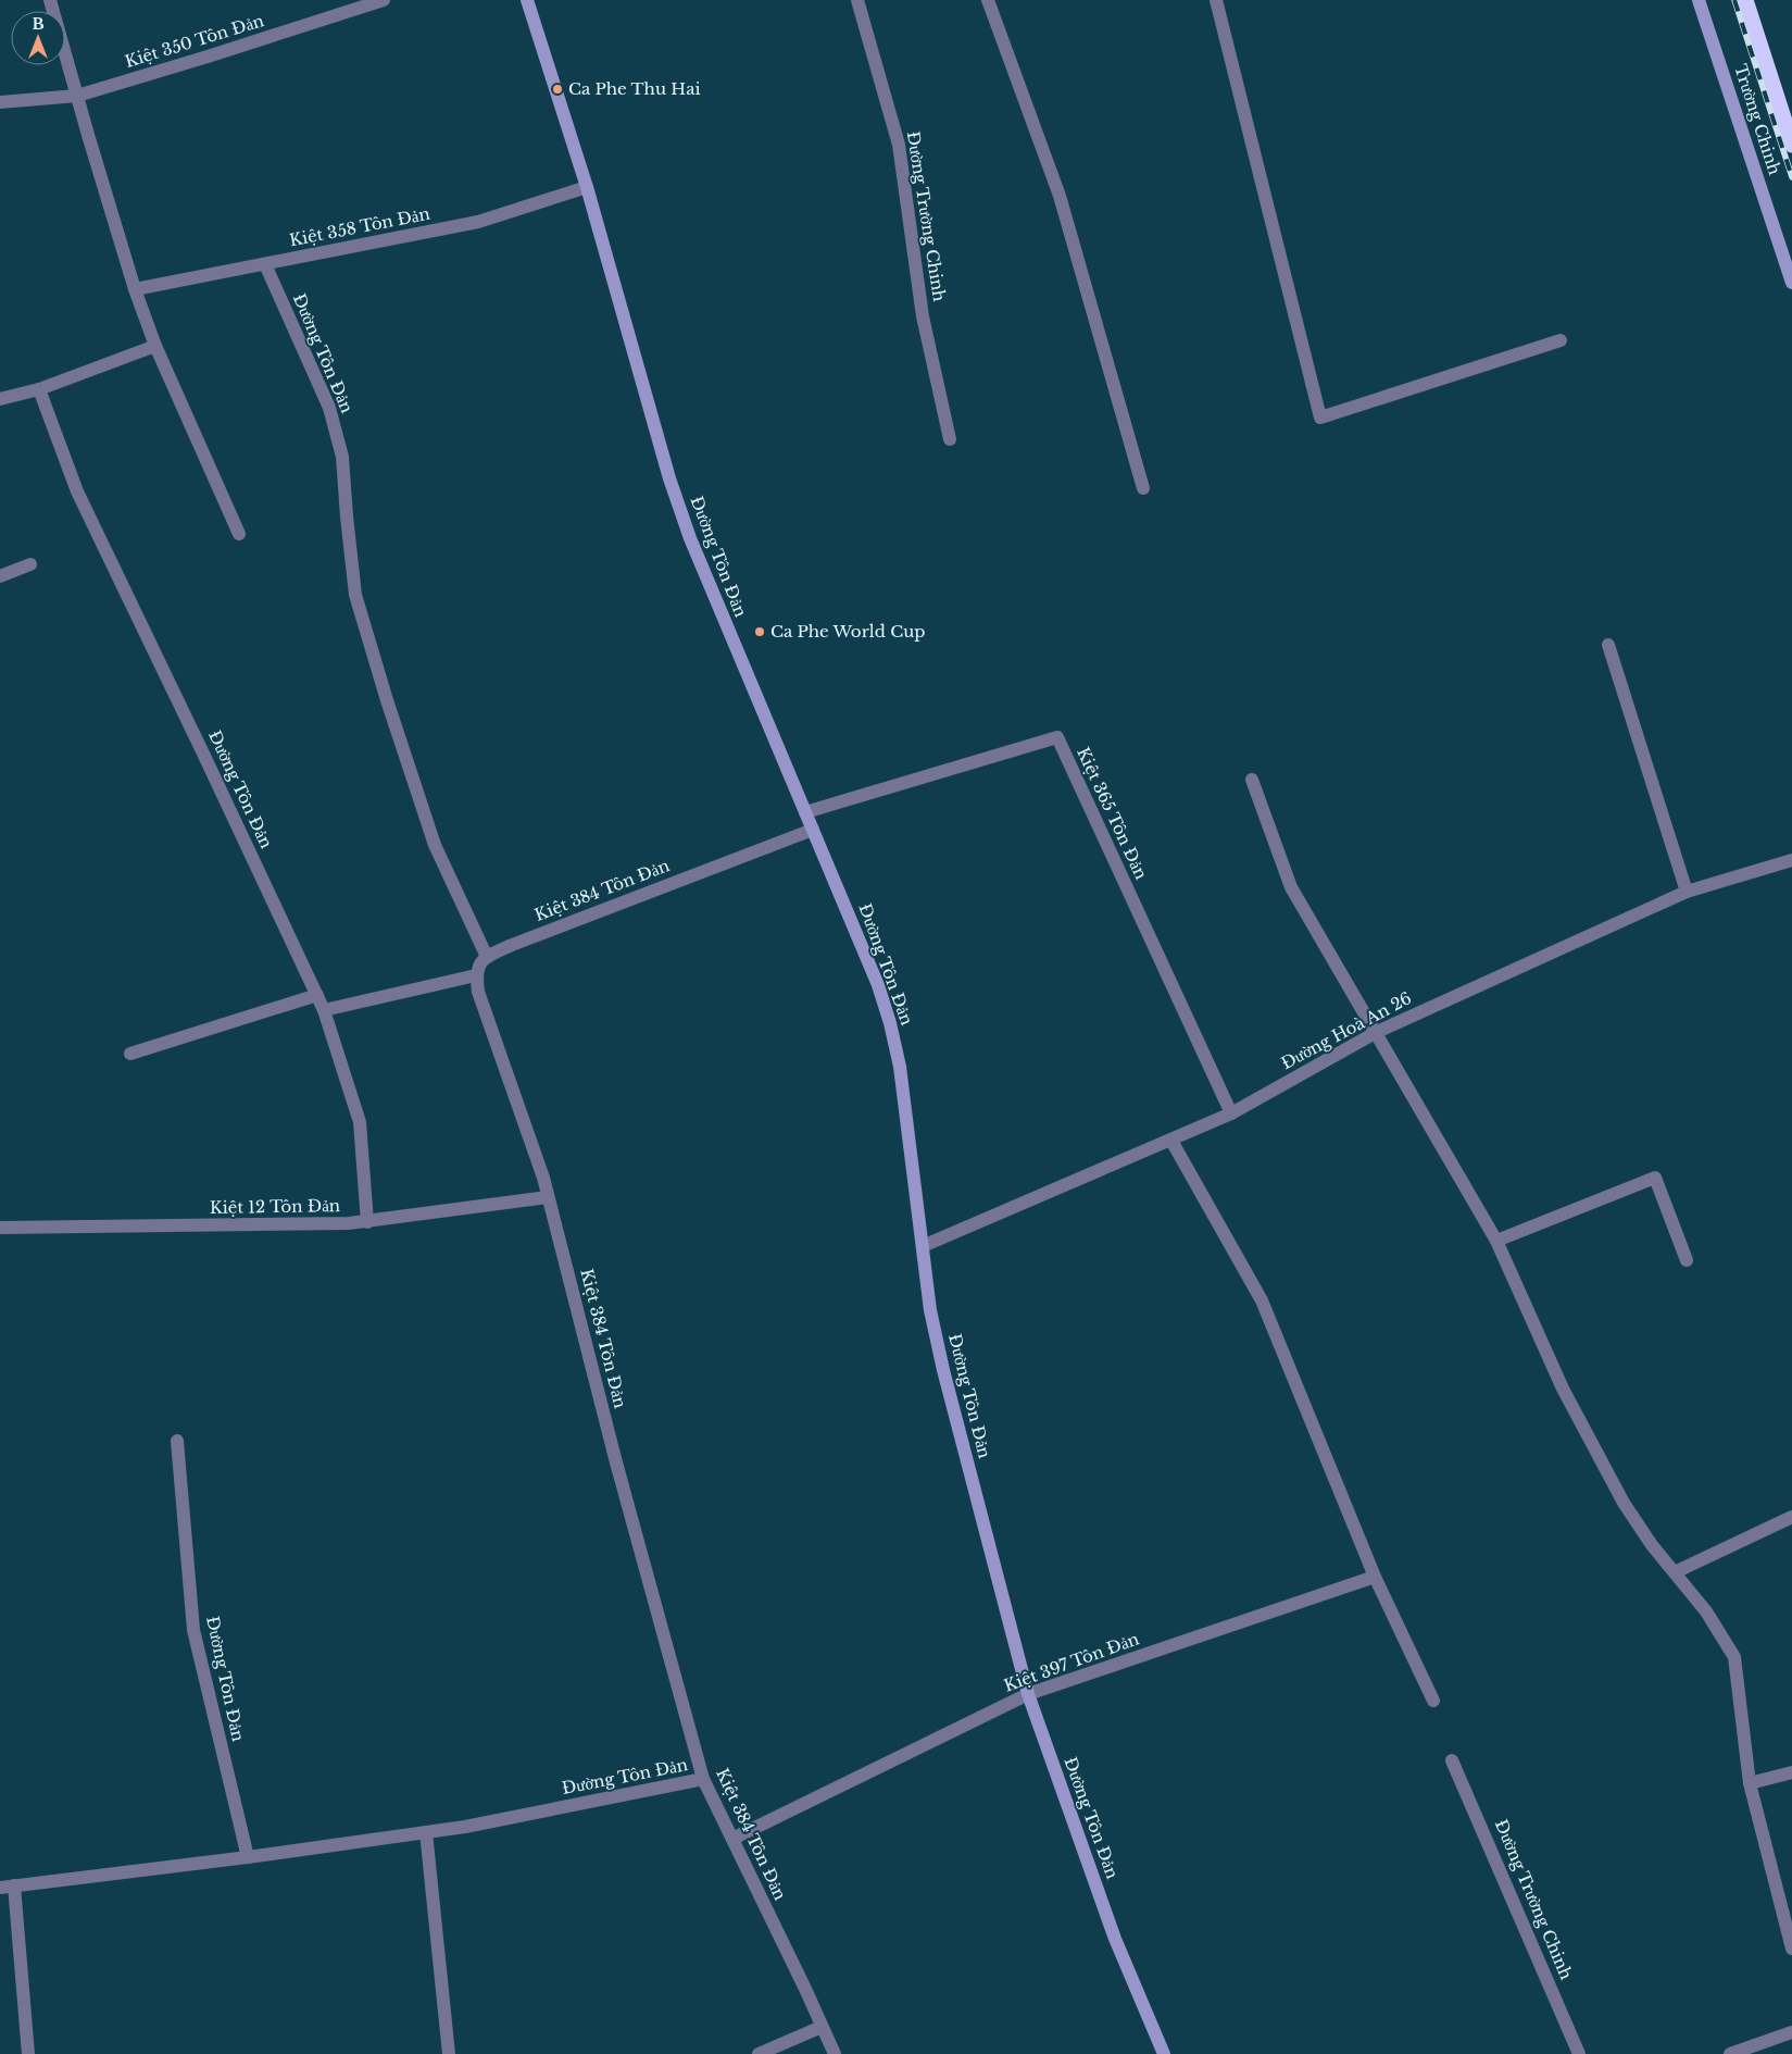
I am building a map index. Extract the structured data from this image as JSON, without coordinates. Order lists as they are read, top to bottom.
{
  "streets": {
    "street": [
      "Kiệt 350 Tôn Đản",
      "Trường Chinh",
      "Đường Trường Chinh",
      "Kiệt 358 Tôn Đản",
      "Đường Tôn Đản",
      "Kiệt 365 Tôn Đản",
      "Kiệt 384 Tôn Đản",
      "Đường Hoà An 26",
      "Kiệt 12 Tôn Đản",
      "Kiệt 397 Tôn Đản"
    ]
  },
  "crossings": [
    ["Kiệt 358 Tôn Đản", "Đường Tôn Đản"],
    ["Đường Tôn Đản", "Kiệt 365 Tôn Đản"],
    ["Đường Tôn Đản", "Kiệt 384 Tôn Đản"],
    ["Đường Tôn Đản", "Đường Hoà An 26"],
    ["Đường Tôn Đản", "Kiệt 12 Tôn Đản"],
    ["Đường Tôn Đản", "Kiệt 397 Tôn Đản"],
    ["Kiệt 365 Tôn Đản", "Đường Hoà An 26"],
    ["Kiệt 384 Tôn Đản", "Kiệt 12 Tôn Đản"],
    ["Kiệt 384 Tôn Đản", "Kiệt 397 Tôn Đản"]
  ],
  "places": ["Ca Phe Thu Hai", "Ca Phe World Cup"],
  "north": "top"
}
